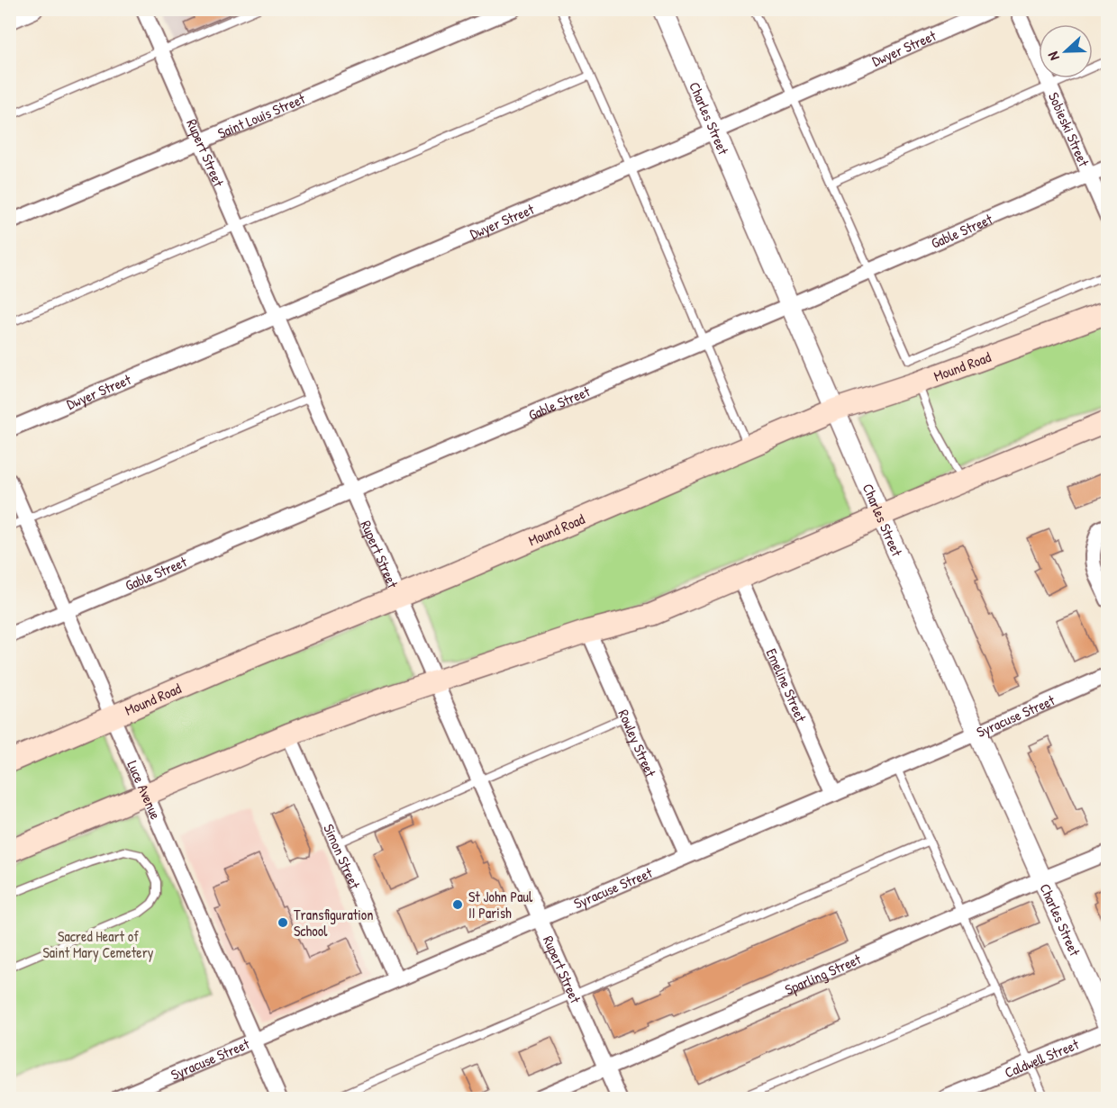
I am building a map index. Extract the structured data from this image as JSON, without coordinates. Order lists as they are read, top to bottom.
{
  "streets": {
    "main road": ["Mound Road"],
    "street": [
      "Dwyer Street",
      "Saint Louis Street",
      "Charles Street",
      "Sobieski Street",
      "Rupert Street",
      "Gable Street",
      "Emeline Street",
      "Syracuse Street",
      "Rowley Street",
      "Luce Avenue",
      "Simon Street",
      "Sparling Street",
      "Caldwell Street"
    ]
  },
  "crossings": [
    ["Dwyer Street", "Charles Street"],
    ["Dwyer Street", "Rupert Street"],
    ["Saint Louis Street", "Rupert Street"],
    ["Charles Street", "Gable Street"],
    ["Charles Street", "Mound Road"],
    ["Charles Street", "Syracuse Street"],
    ["Charles Street", "Sparling Street"],
    ["Charles Street", "Caldwell Street"],
    ["Sobieski Street", "Gable Street"],
    ["Rupert Street", "Gable Street"],
    ["Rupert Street", "Mound Road"],
    ["Rupert Street", "Syracuse Street"],
    ["Rupert Street", "Sparling Street"],
    ["Gable Street", "Luce Avenue"],
    ["Mound Road", "Luce Avenue"],
    ["Emeline Street", "Syracuse Street"],
    ["Syracuse Street", "Rowley Street"],
    ["Syracuse Street", "Luce Avenue"],
    ["Syracuse Street", "Simon Street"]
  ],
  "parks": ["Sacred Heart of Saint Mary Cemetery"],
  "places": ["St John Paul II Parish", "Transfiguration School"],
  "north": "left"
}
